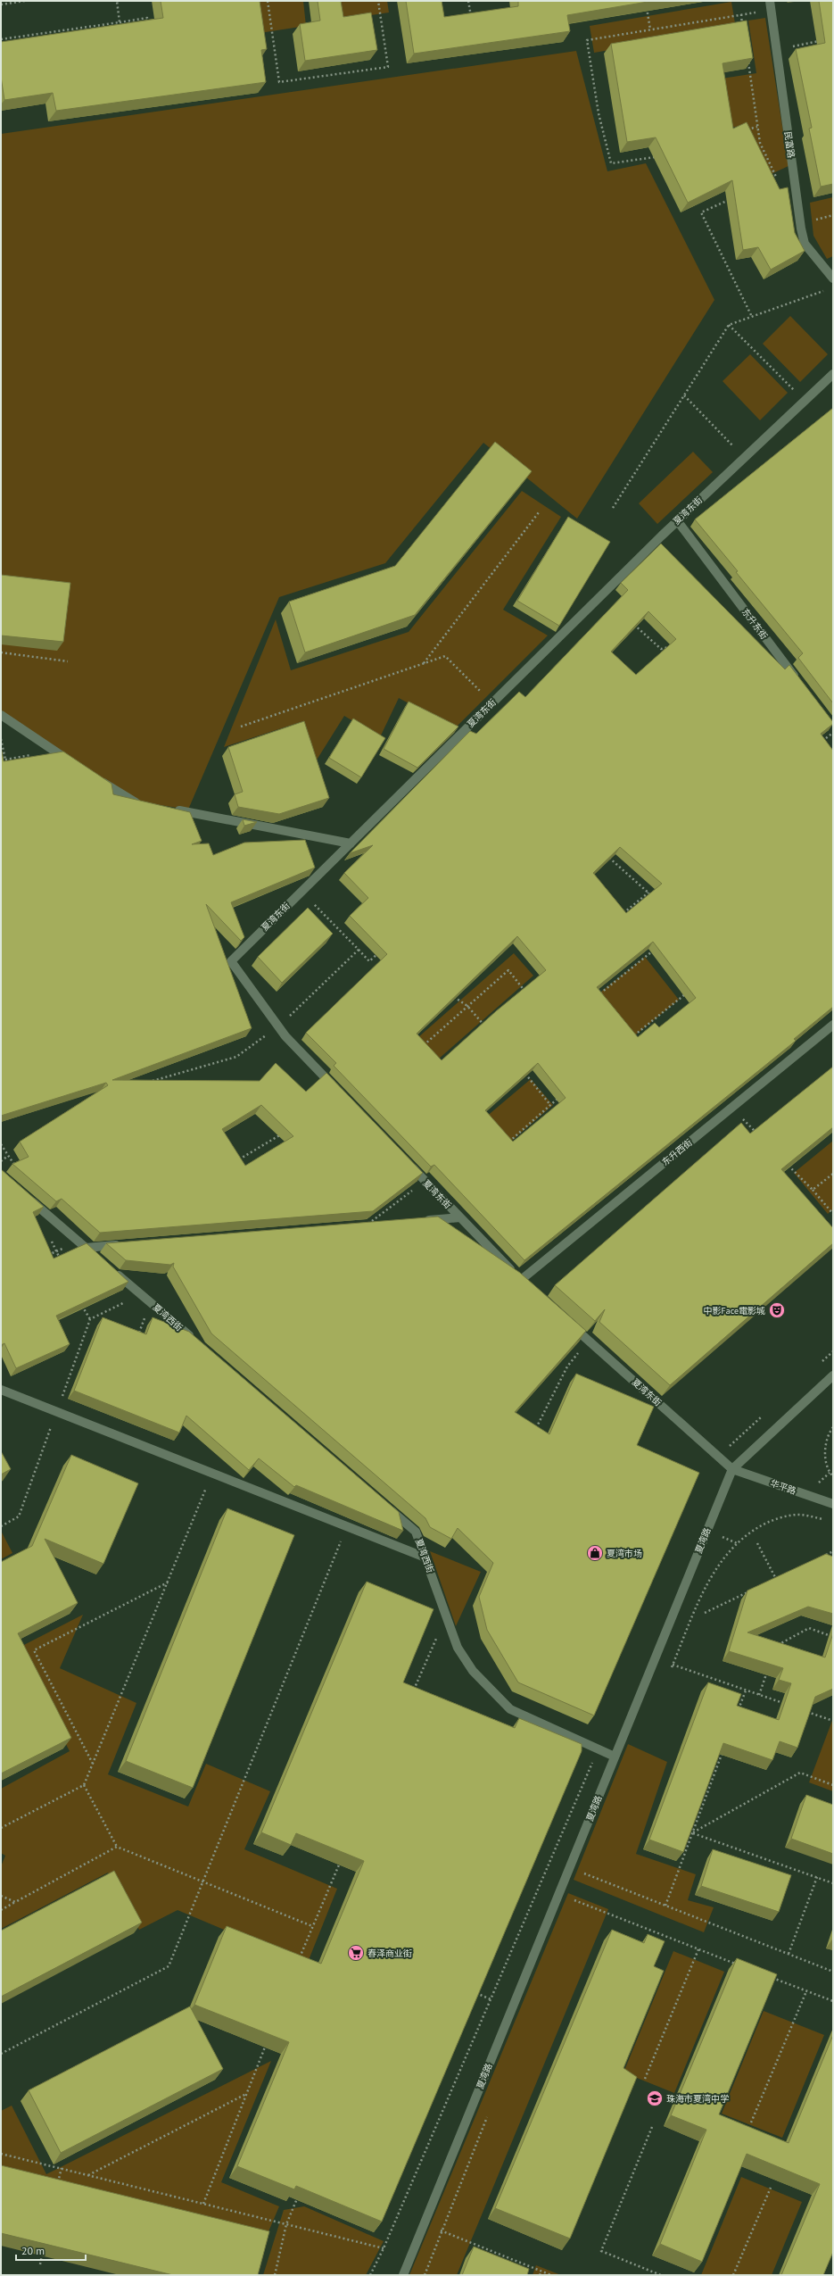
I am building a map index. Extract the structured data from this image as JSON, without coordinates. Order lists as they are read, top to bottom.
{
  "streets": {
    "street": [
      "民富路",
      "夏湾东街",
      "东升东街",
      "东升西街",
      "夏湾西街",
      "华平路",
      "夏湾路"
    ]
  },
  "crossings": [
    ["夏湾东街", "东升东街"],
    ["夏湾东街", "东升西街"],
    ["夏湾东街", "华平路"],
    ["夏湾东街", "夏湾路"],
    ["夏湾西街", "夏湾路"],
    ["华平路", "夏湾路"]
  ],
  "places": {
    "theatre": ["中影Face電影城"],
    "shop": ["夏湾市场"],
    "supermarket": ["春泽商业街"],
    "school or university": ["珠海市夏湾中学"]
  },
  "scale_bar": "20 m"
}
